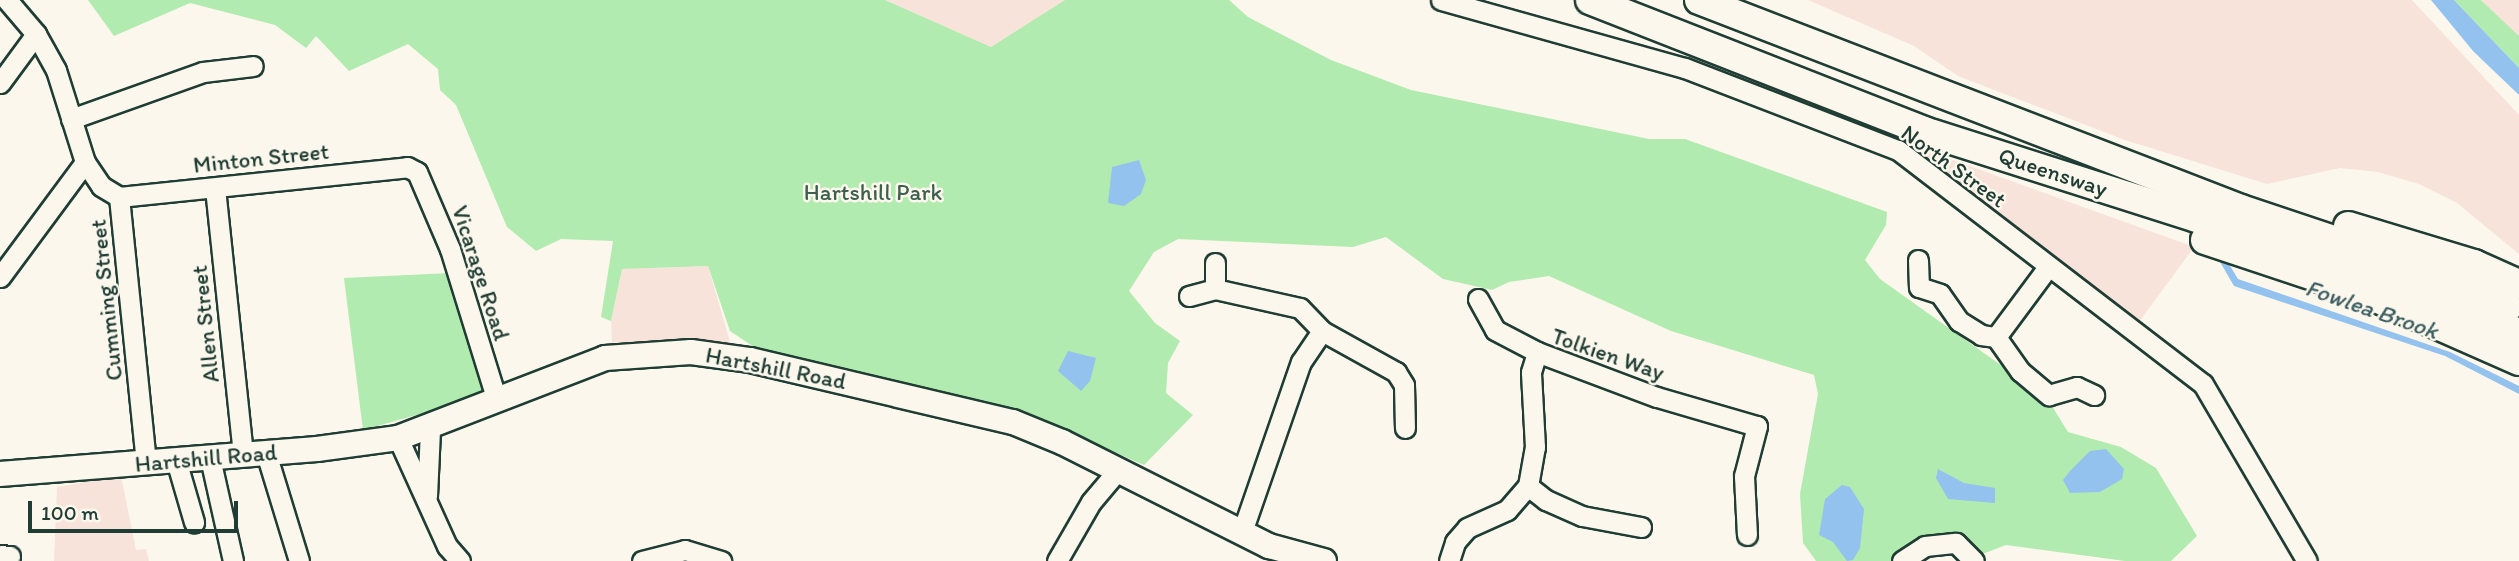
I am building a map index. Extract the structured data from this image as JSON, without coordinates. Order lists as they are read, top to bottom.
{
  "streets": {
    "highway": ["Queensway"],
    "main road": ["Hartshill Road"],
    "street": [
      "Minton Street",
      "North Street",
      "Vicarage Road",
      "Cumming Street",
      "Allen Street",
      "Tolkien Way"
    ]
  },
  "crossings": [
    ["Minton Street", "Vicarage Road"],
    ["Minton Street", "Cumming Street"],
    ["Minton Street", "Allen Street"],
    ["Vicarage Road", "Hartshill Road"],
    ["Cumming Street", "Hartshill Road"],
    ["Allen Street", "Hartshill Road"]
  ],
  "water": ["Fowlea Brook"],
  "parks": ["Hartshill Park"],
  "scale_bar": "100 m"
}
